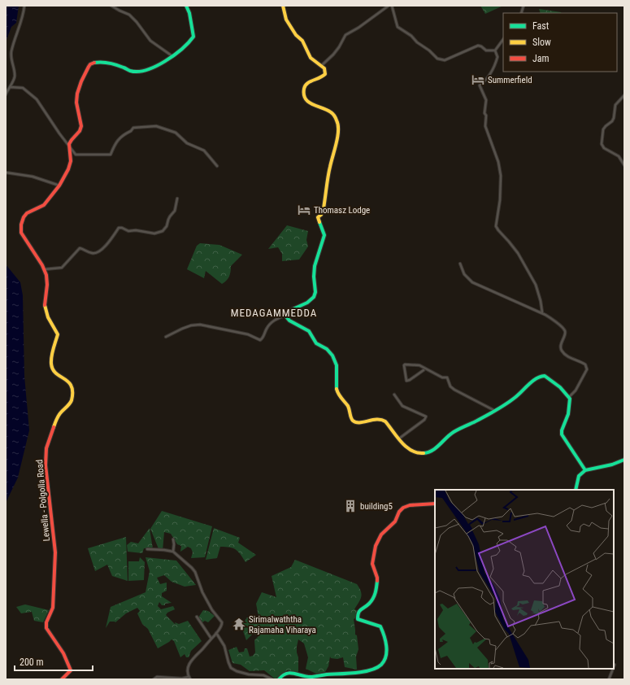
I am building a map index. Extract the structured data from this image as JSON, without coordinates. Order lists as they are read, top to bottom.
{
  "streets": {
    "street": ["Lewella - Polgolla Road"]
  },
  "districts": ["MEDAGAMMEDDA"],
  "places": {
    "hotel": ["Summerfield", "Thomasz Lodge"],
    "building": ["building5"],
    "temple": ["Sirimalwaththa Rajamaha Viharaya"]
  },
  "legend": ["Fast", "Slow", "Jam"],
  "scale_bar": "200 m"
}
